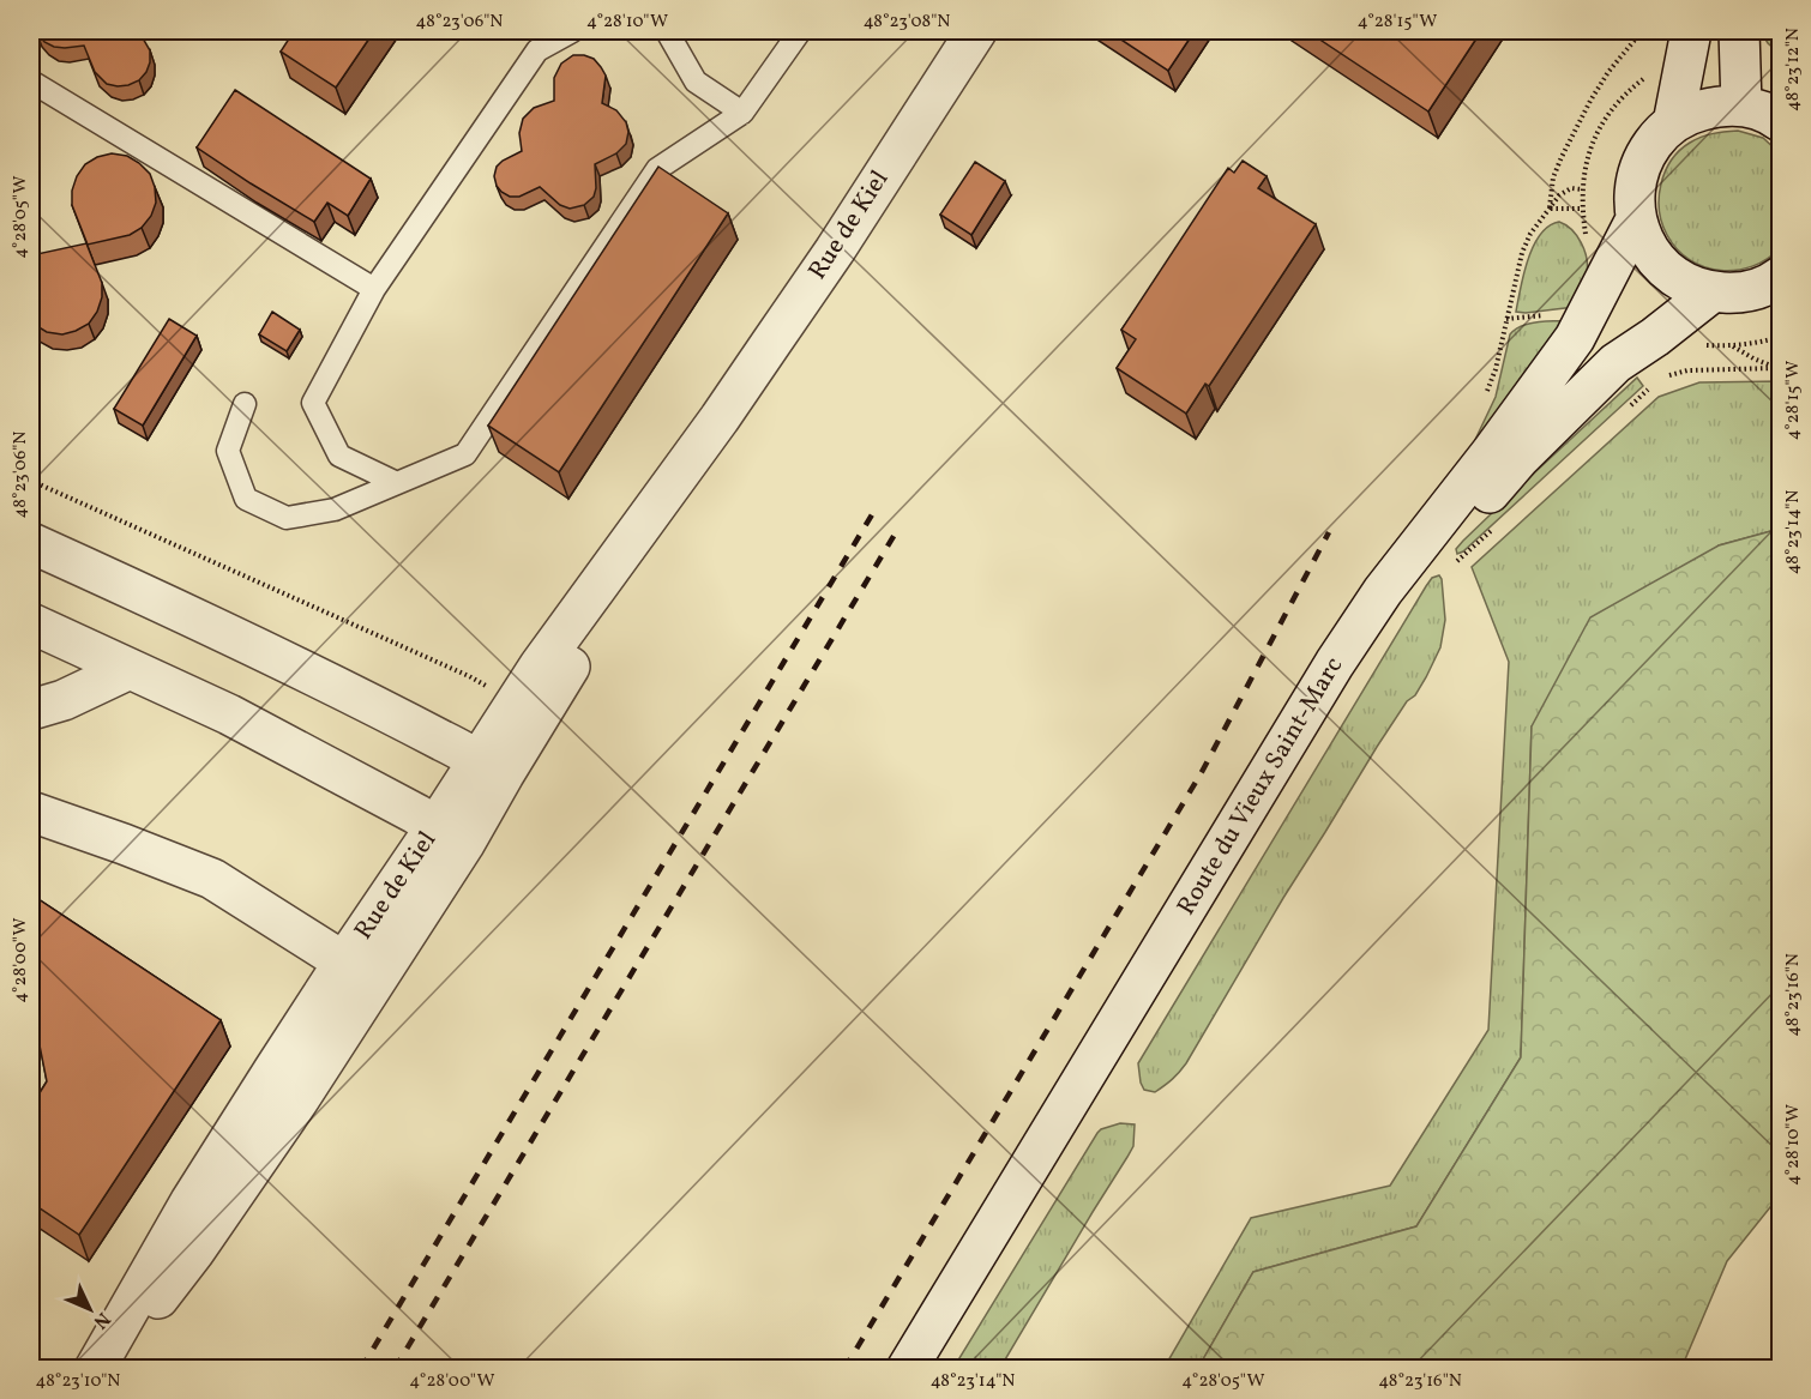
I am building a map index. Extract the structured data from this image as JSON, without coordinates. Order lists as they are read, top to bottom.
{
  "streets": {
    "street": ["Rue de Kiel", "Route du Vieux Saint-Marc"]
  },
  "north": "bottom right",
  "coordinates": [
    "48°23'06\"N",
    "4°28'10\"W",
    "48°23'08\"N",
    "4°28'15\"W",
    "48°23'12\"N",
    "4°28'05\"W",
    "48°23'14\"N",
    "4°28'00\"W",
    "48°23'16\"N",
    "48°23'10\"N"
  ]
}
